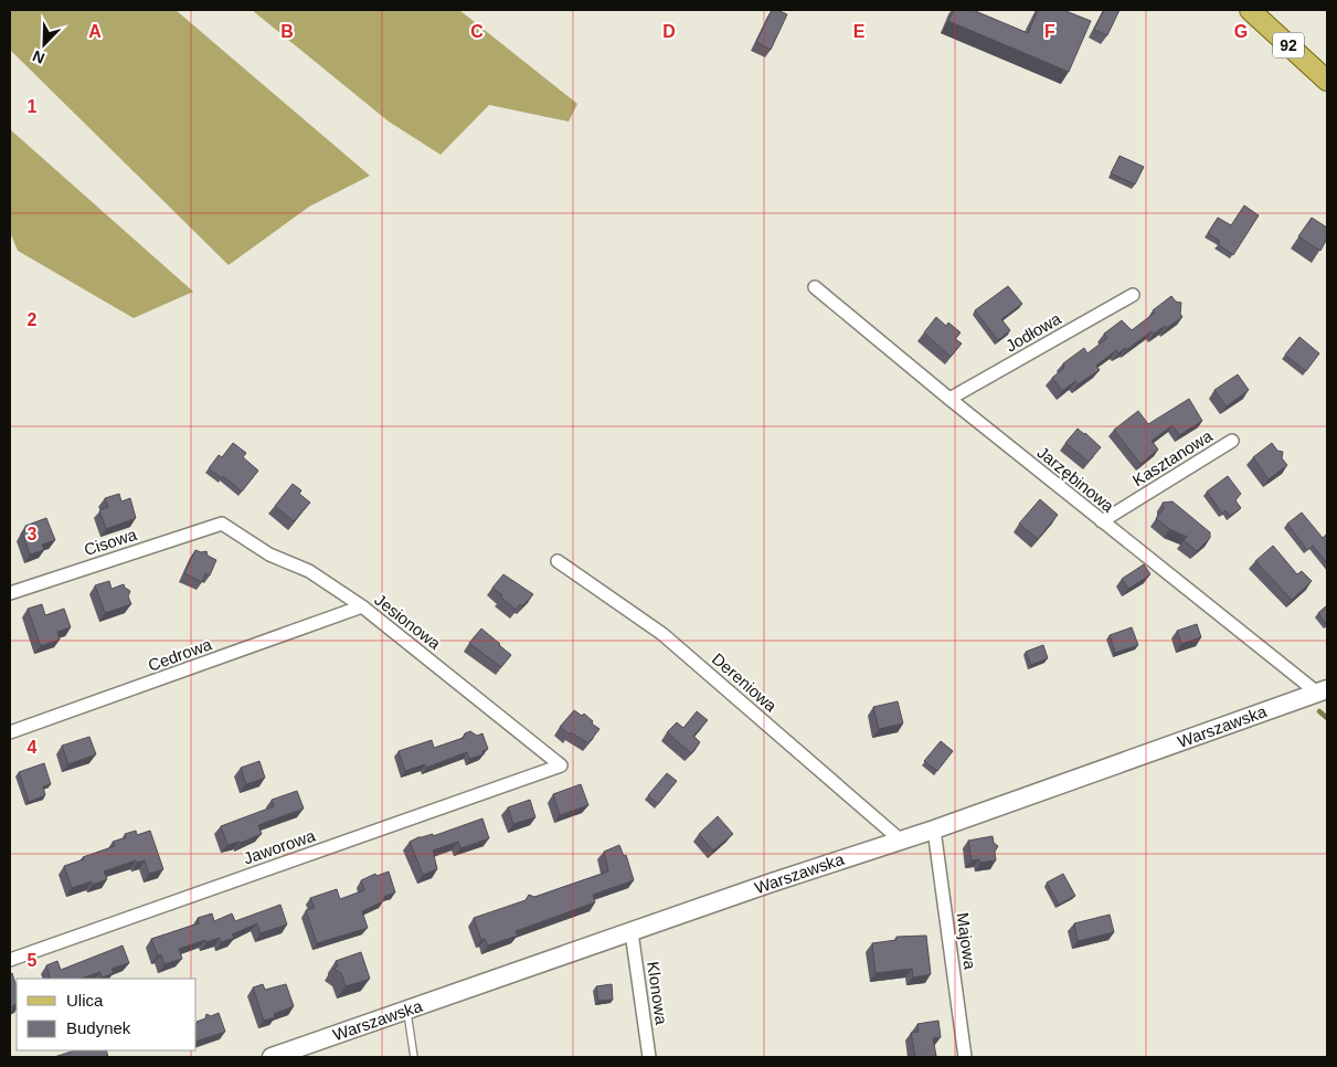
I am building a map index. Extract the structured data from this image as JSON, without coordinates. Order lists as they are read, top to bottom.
{
  "streets": {
    "main road": ["92"],
    "street": [
      "Jodłowa",
      "Kasztanowa",
      "Jarzębinowa",
      "Cisowa",
      "Jesionowa",
      "Cedrowa",
      "Dereniowa",
      "Warszawska",
      "Jaworowa",
      "Majowa",
      "Klonowa"
    ]
  },
  "crossings": [
    ["Jodłowa", "Jarzębinowa"],
    ["Kasztanowa", "Jarzębinowa"],
    ["Jarzębinowa", "Warszawska"],
    ["Cisowa", "Jesionowa"],
    ["Jesionowa", "Cedrowa"],
    ["Jesionowa", "Jaworowa"],
    ["Dereniowa", "Warszawska"],
    ["Warszawska", "Majowa"],
    ["Warszawska", "Klonowa"]
  ],
  "legend": ["Ulica", "Budynek"],
  "north": "bottom left",
  "grid": {
    "columns": [
      "A",
      "B",
      "C",
      "D",
      "E",
      "F",
      "G"
    ],
    "rows": [
      "1",
      "2",
      "3",
      "4",
      "5"
    ]
  }
}
